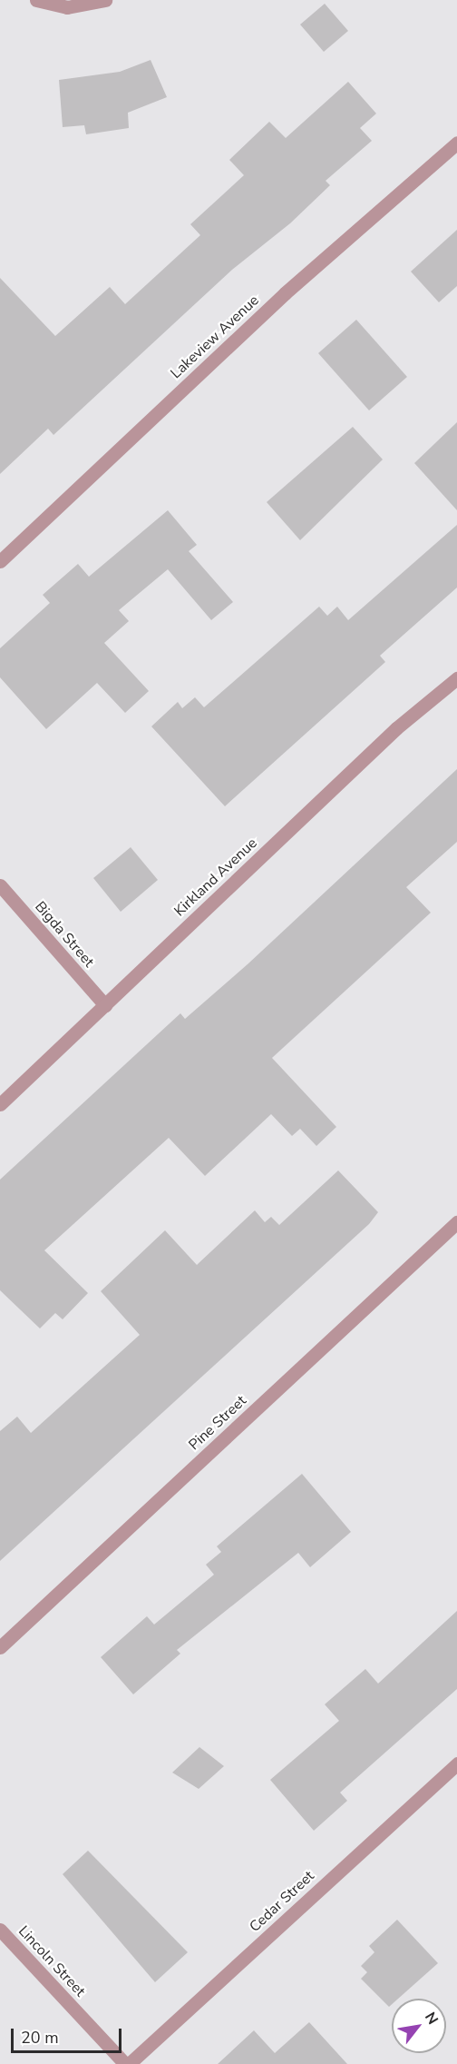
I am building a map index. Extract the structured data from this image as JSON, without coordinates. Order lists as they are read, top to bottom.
{
  "streets": {
    "street": [
      "Lakeview Avenue",
      "Kirkland Avenue",
      "Bigda Street",
      "Pine Street",
      "Cedar Street",
      "Lincoln Street"
    ]
  },
  "crossings": [
    ["Kirkland Avenue", "Bigda Street"]
  ],
  "scale_bar": "20 m",
  "north": "top right"
}
